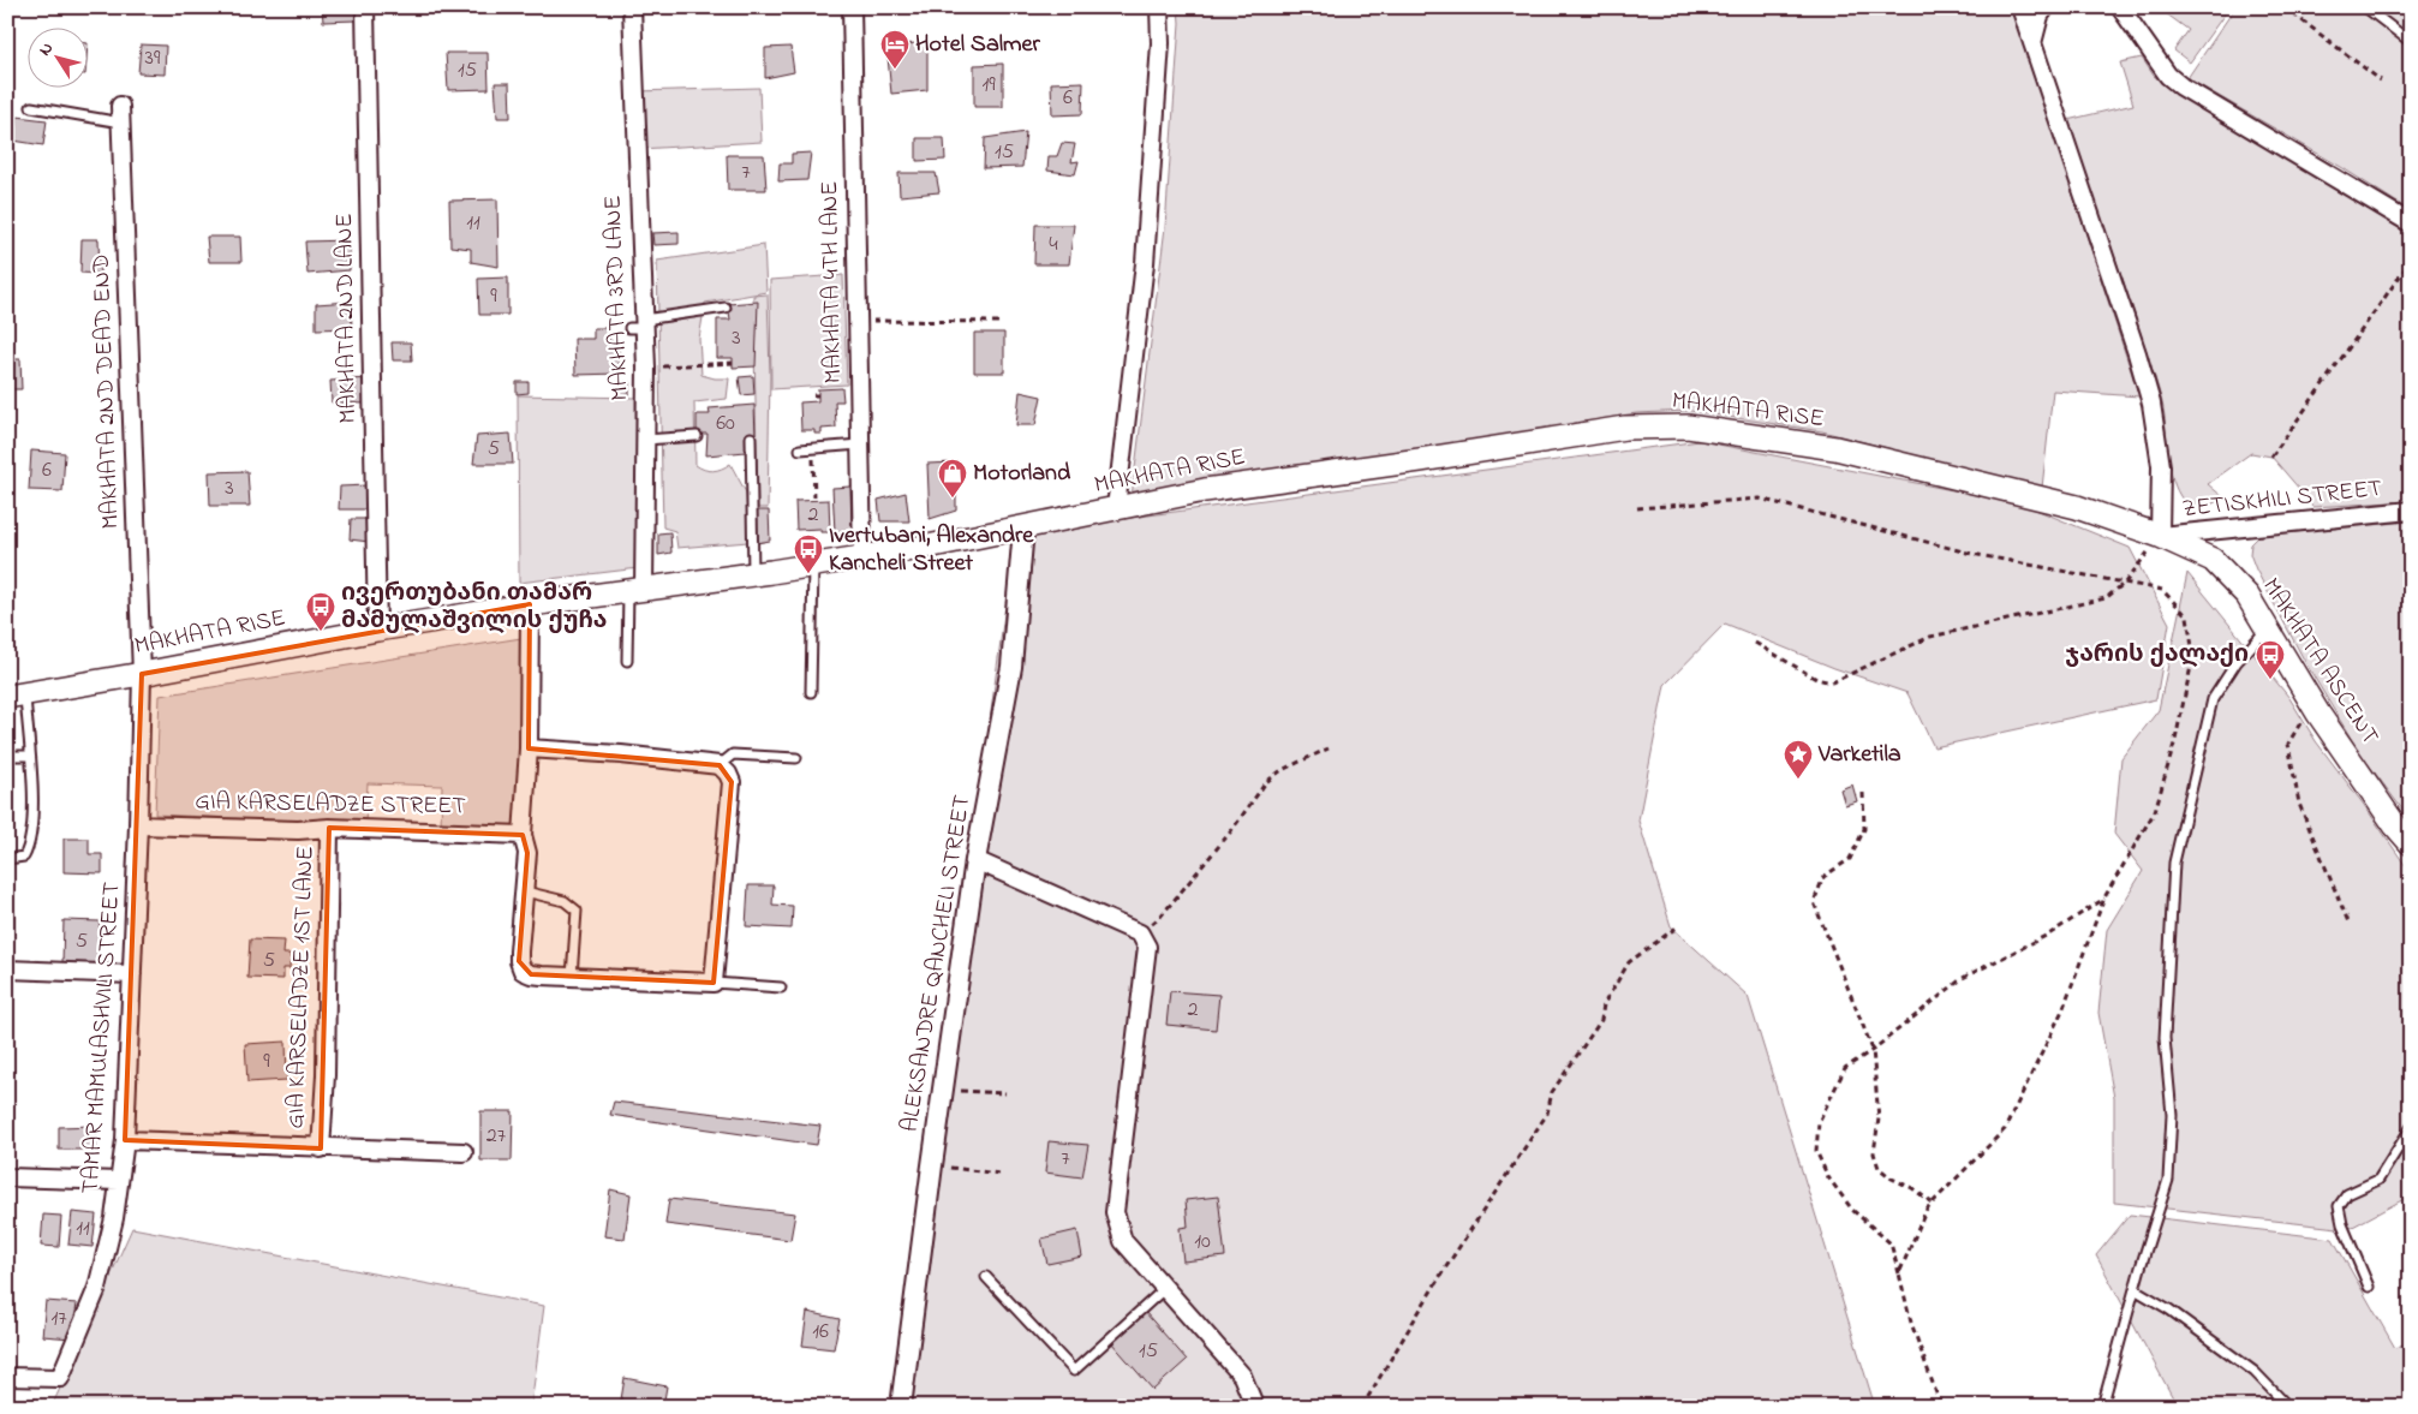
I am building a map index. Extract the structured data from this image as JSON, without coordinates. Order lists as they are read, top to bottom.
{
  "streets": {
    "main road": ["MAKHATA RISE", "MAKHATA ASCENT"],
    "street": [
      "MAKHATA 4TH LANE",
      "MAKHATA 3RD LANE",
      "MAKHATA 2ND LANE",
      "MAKHATA 2ND DEAD END",
      "ZETISKHILI STREET",
      "GIA KARSELADZE STREET",
      "ALEKSANDRE QANCHELI STREET",
      "GIA KARSELADZE 1ST LANE",
      "TAMAR MAMULASHVILI STREET"
    ]
  },
  "crossings": [
    ["MAKHATA 4TH LANE", "MAKHATA RISE"],
    ["MAKHATA 3RD LANE", "MAKHATA RISE"],
    ["MAKHATA 2ND LANE", "MAKHATA RISE"],
    ["MAKHATA 2ND DEAD END", "MAKHATA RISE"],
    ["MAKHATA 2ND DEAD END", "TAMAR MAMULASHVILI STREET"],
    ["MAKHATA RISE", "ZETISKHILI STREET"],
    ["MAKHATA RISE", "MAKHATA ASCENT"],
    ["MAKHATA RISE", "ALEKSANDRE QANCHELI STREET"],
    ["MAKHATA RISE", "TAMAR MAMULASHVILI STREET"],
    ["ZETISKHILI STREET", "MAKHATA ASCENT"],
    ["GIA KARSELADZE STREET", "GIA KARSELADZE 1ST LANE"],
    ["GIA KARSELADZE STREET", "TAMAR MAMULASHVILI STREET"]
  ],
  "places": {
    "hotel": ["Hotel Salmer"],
    "shop": ["Motorland"],
    "bus stop": ["Ivertubani, Alexandre Kancheli Street", "ივერთუბანი თამარ მამულაშვილის ქუჩა", "ჯარის ქალაქი"],
    "place": ["Varketila"]
  },
  "house_numbers": [
    "39",
    "15",
    "19",
    "6",
    "15",
    "7",
    "11",
    "4",
    "9",
    "3",
    "60",
    "5",
    "6",
    "3",
    "2",
    "5",
    "5",
    "2",
    "9",
    "27",
    "7",
    "11",
    "10",
    "17",
    "16",
    "15"
  ],
  "north": "top left"
}
